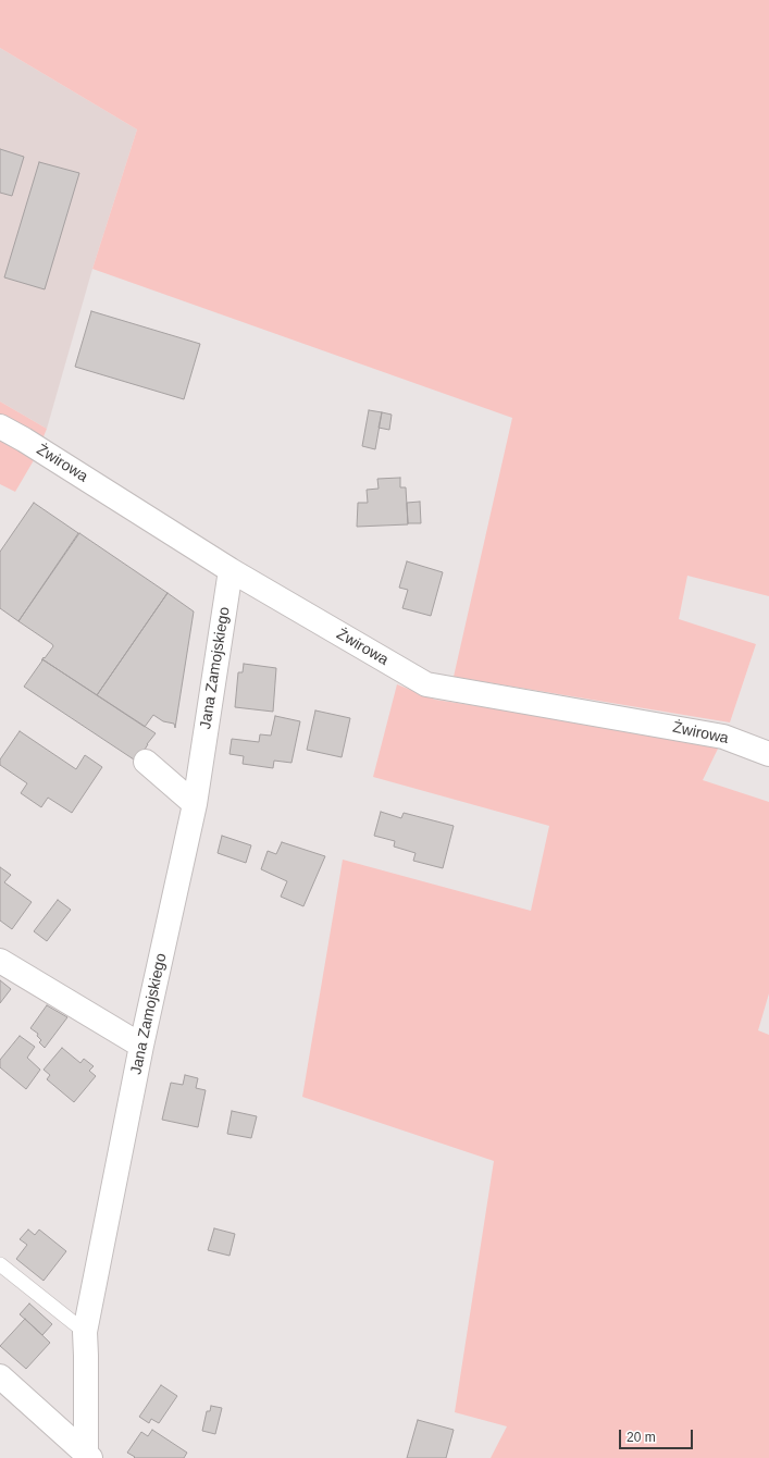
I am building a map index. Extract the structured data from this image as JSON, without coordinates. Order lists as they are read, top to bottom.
{
  "streets": {
    "street": ["Żwirowa", "Jana Zamojskiego"]
  },
  "crossings": [
    ["Żwirowa", "Jana Zamojskiego"]
  ],
  "scale_bar": "20 m"
}
